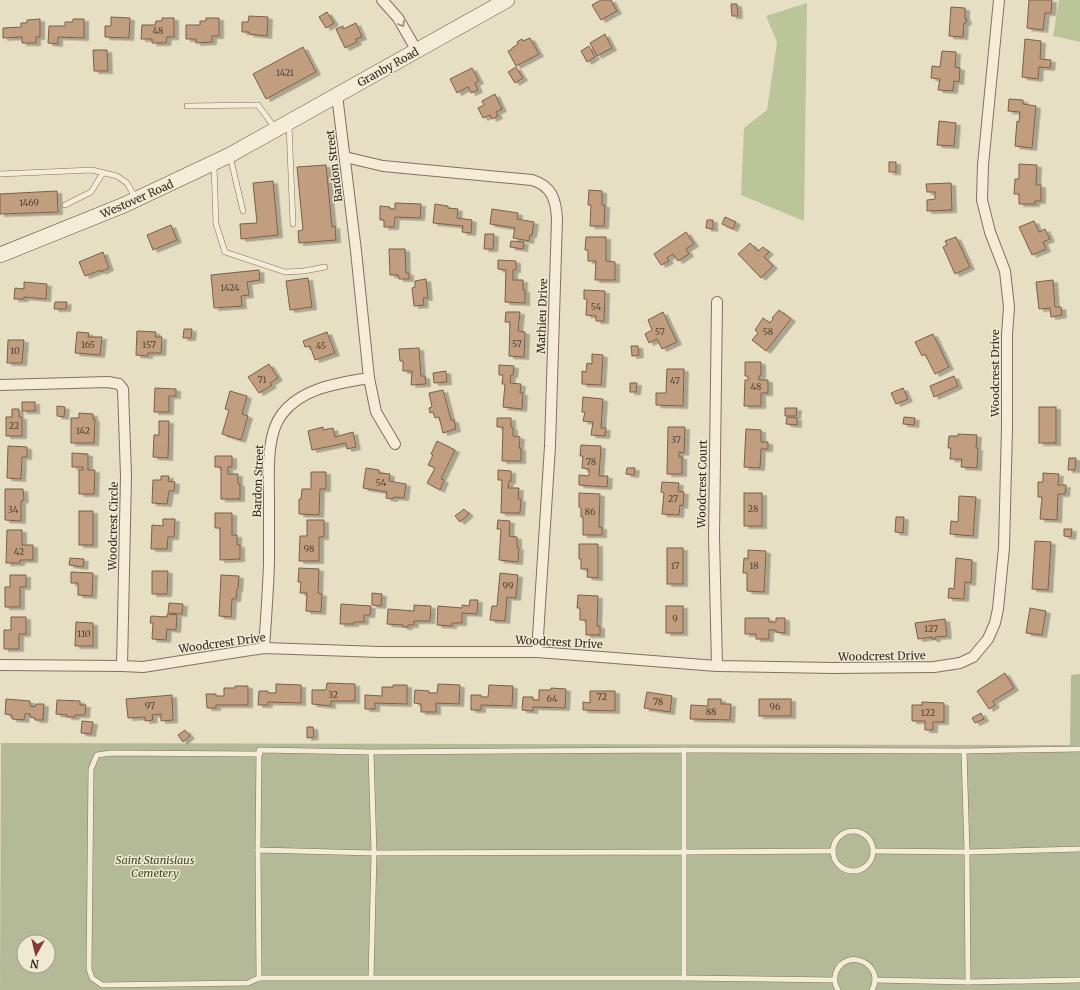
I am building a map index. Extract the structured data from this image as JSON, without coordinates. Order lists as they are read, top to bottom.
{
  "streets": {
    "main road": ["Granby Road", "Westover Road"],
    "street": [
      "Bardon Street",
      "Mathieu Drive",
      "Woodcrest Drive",
      "Woodcrest Court",
      "Woodcrest Circle"
    ]
  },
  "crossings": [
    ["Granby Road", "Bardon Street"],
    ["Granby Road", "Westover Road"],
    ["Bardon Street", "Mathieu Drive"],
    ["Bardon Street", "Woodcrest Drive"],
    ["Mathieu Drive", "Woodcrest Drive"],
    ["Woodcrest Drive", "Woodcrest Court"],
    ["Woodcrest Drive", "Woodcrest Circle"]
  ],
  "parks": ["Saint Stanislaus Cemetery"],
  "house_numbers": [
    "48",
    "1421",
    "1469",
    "1424",
    "54",
    "57",
    "58",
    "57",
    "165",
    "157",
    "45",
    "10",
    "71",
    "47",
    "48",
    "22",
    "142",
    "37",
    "78",
    "54",
    "27",
    "28",
    "34",
    "86",
    "98",
    "42",
    "17",
    "18",
    "99",
    "9",
    "127",
    "110",
    "32",
    "72",
    "64",
    "78",
    "97",
    "96",
    "88",
    "122"
  ],
  "north": "bottom"
}
